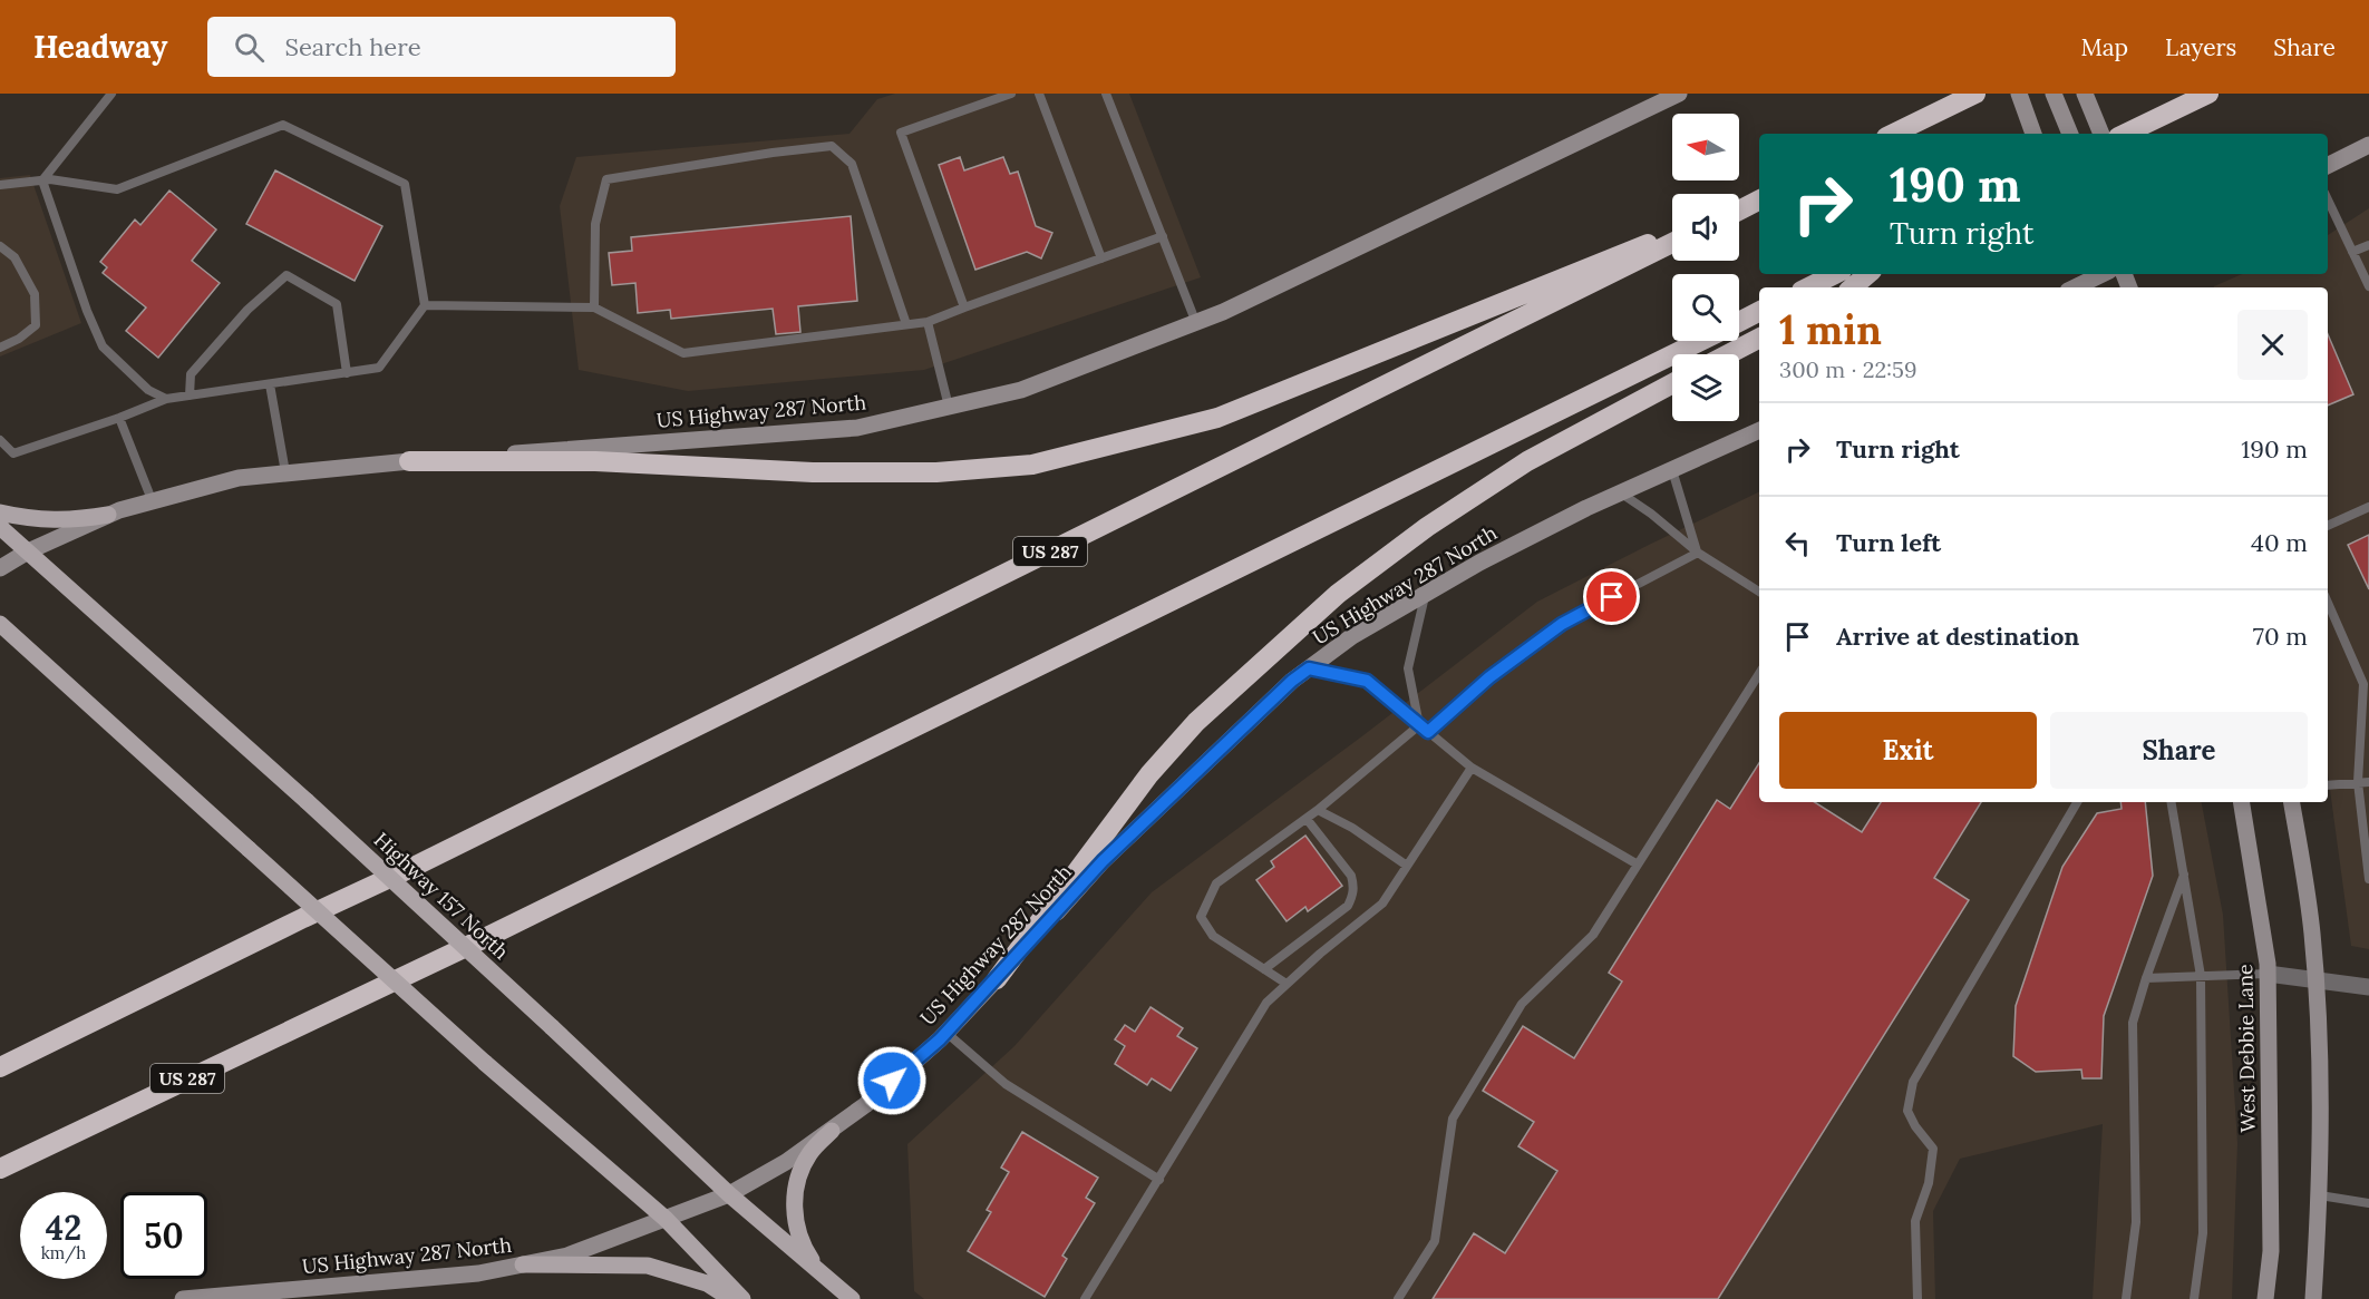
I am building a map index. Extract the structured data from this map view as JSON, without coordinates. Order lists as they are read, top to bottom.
{
  "streets": {
    "highway": ["US 287"],
    "main road": ["US Highway 287 North", "Highway 157 North", "West Debbie Lane"]
  },
  "crossings": [
    ["US Highway 287 North", "Highway 157 North"]
  ],
  "north": "left",
  "page": {
    "header": "Headway",
    "search": "Search here",
    "nav": ["Map", "Layers", "Share"],
    "turn": ["190 m", "Turn right"],
    "heading": ["1 min", "300 m · 22:59"],
    "list": [
      {
        "name": "Turn right",
        "value": "190 m"
      },
      {
        "name": "Turn left",
        "value": "40 m"
      },
      {
        "name": "Arrive at destination",
        "value": "70 m"
      }
    ],
    "buttons": ["Exit", "Share"],
    "speed": "42 km/h",
    "limit": "50"
  }
}
